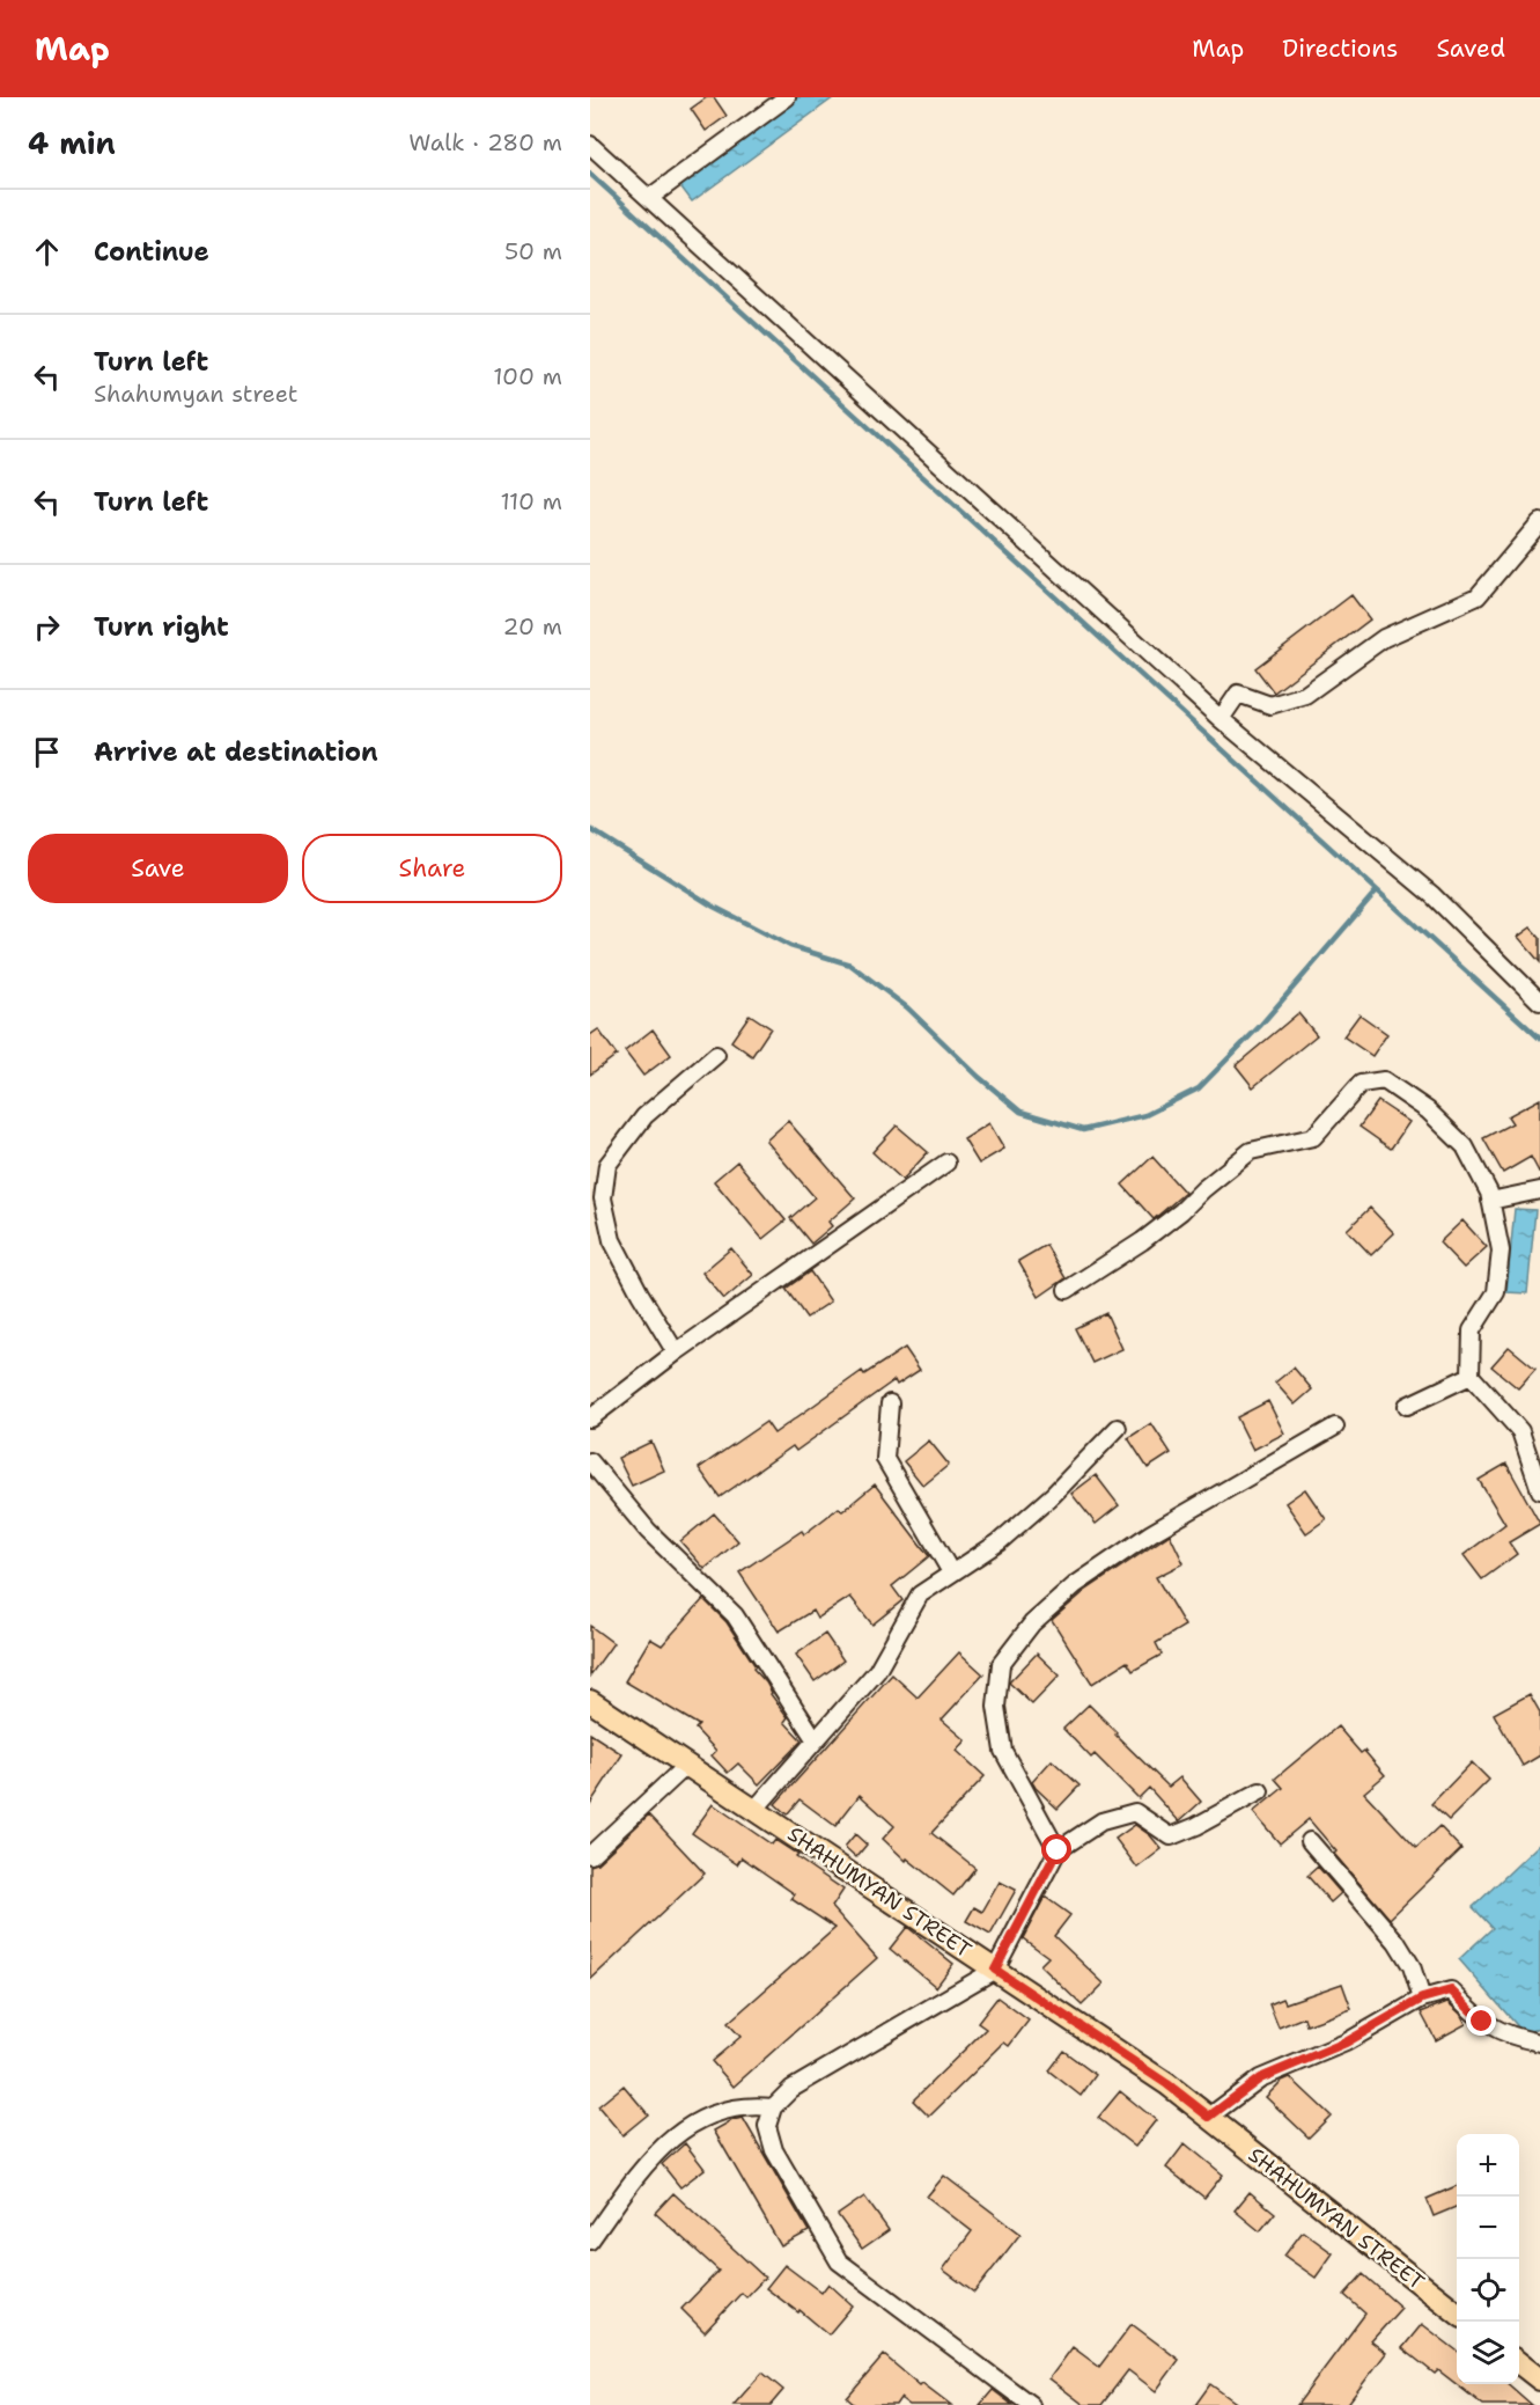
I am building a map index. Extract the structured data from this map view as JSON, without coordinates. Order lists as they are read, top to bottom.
{
  "streets": {
    "main road": ["SHAHUMYAN STREET"]
  },
  "page": {
    "header": "Map",
    "nav": ["Map", "Directions", "Saved"],
    "heading": ["4 min", "Walk · 280 m"],
    "list": [
      ["Continue", "50 m"],
      ["Turn left", "Shahumyan street", "100 m"],
      ["Turn left", "110 m"],
      ["Turn right", "20 m"],
      "Arrive at destination"
    ],
    "buttons": ["Save", "Share"],
    "map_buttons": ["+", "−"]
  }
}
